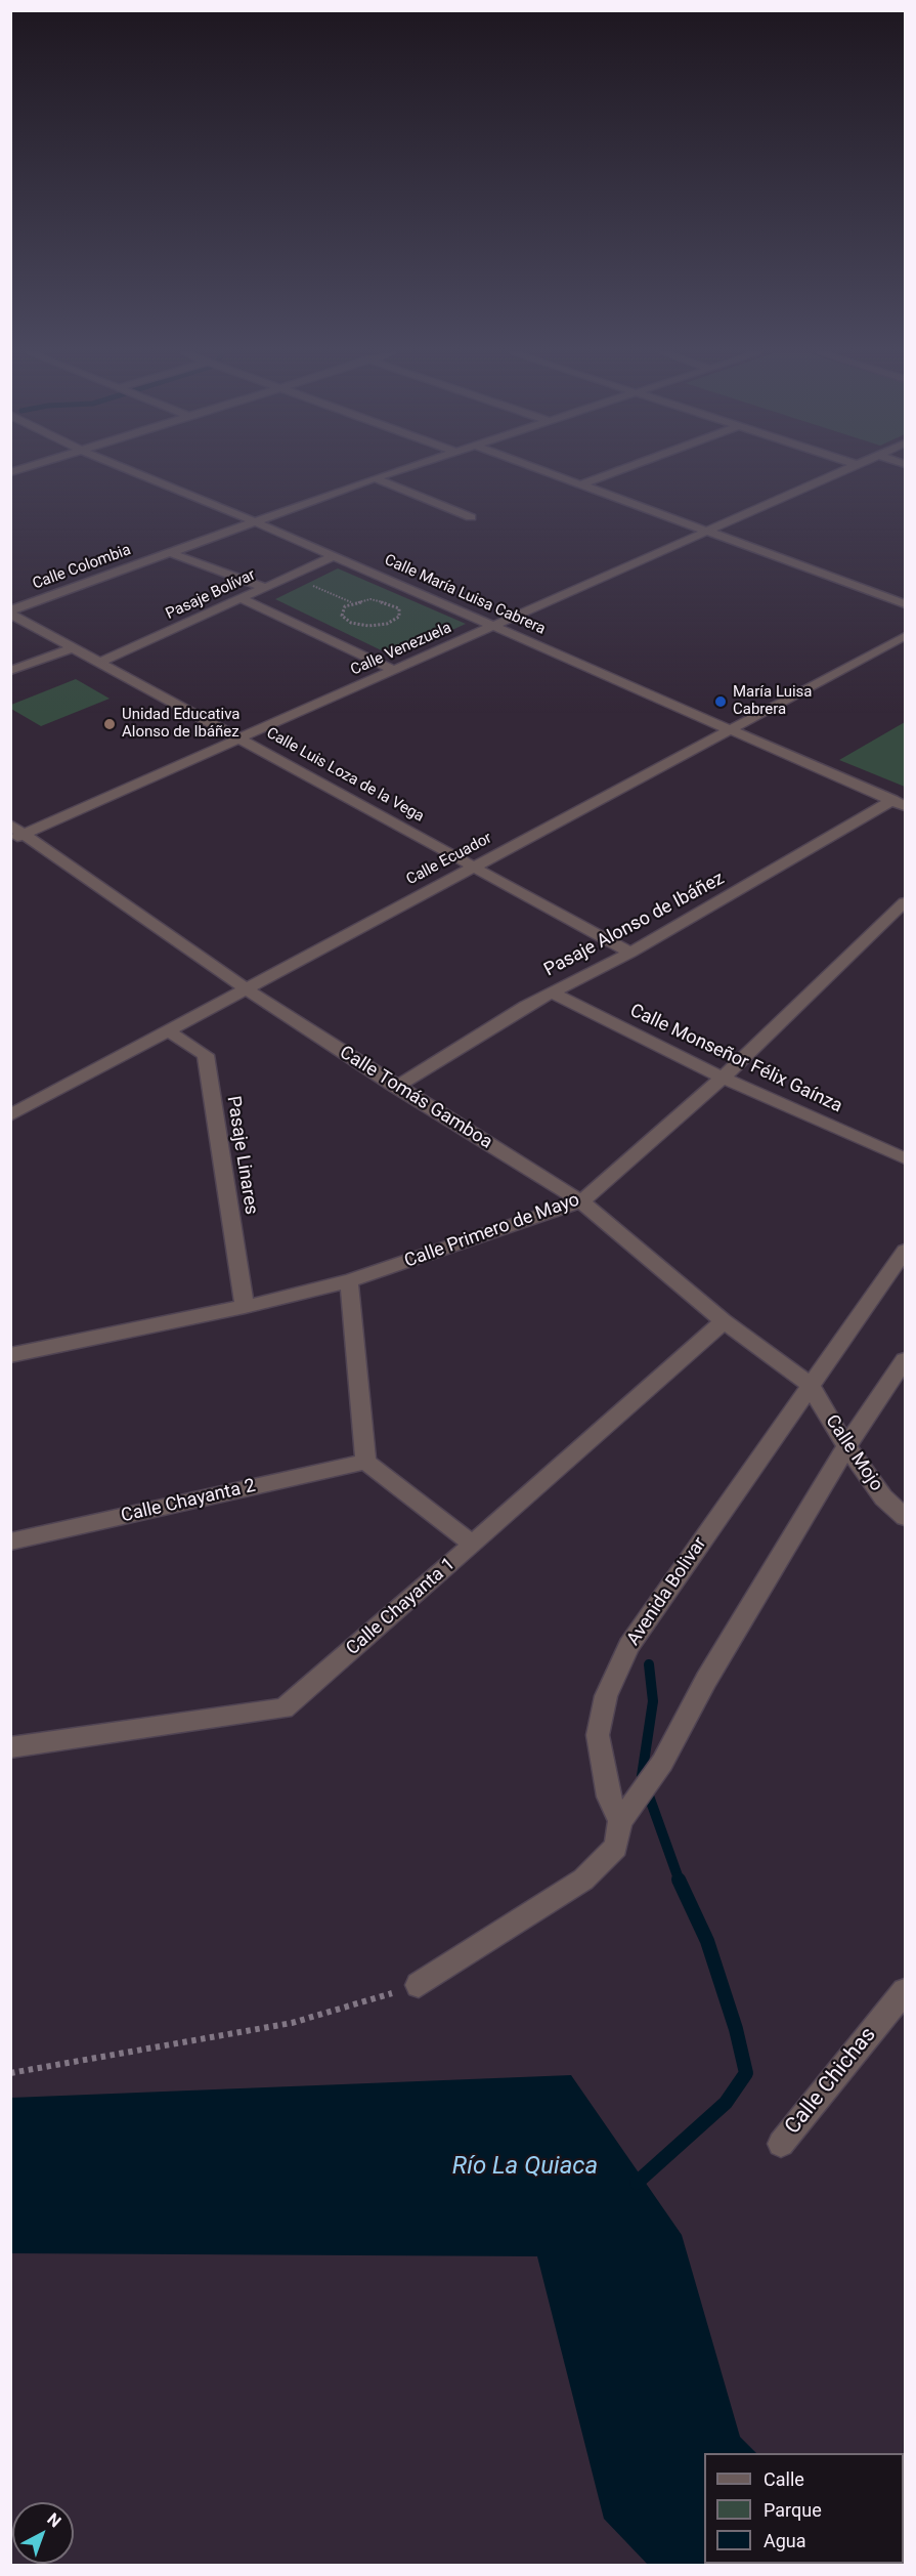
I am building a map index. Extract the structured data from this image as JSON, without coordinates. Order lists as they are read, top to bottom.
{
  "streets": {
    "street": [
      "Calle Colombia",
      "Pasaje Bolívar",
      "Calle María Luisa Cabrera",
      "Calle Venezuela",
      "Calle Luis Loza de la Vega",
      "Calle Ecuador",
      "Pasaje Alonso de Ibáñez",
      "Calle Monseñor Félix Gaínza",
      "Calle Tomás Gamboa",
      "Pasaje Linares",
      "Calle Primero de Mayo",
      "Calle Mojo",
      "Calle Chayanta 2",
      "Avenida Bolivar",
      "Calle Chayanta 1",
      "Calle Chichas"
    ]
  },
  "crossings": [
    ["Calle Colombia", "Calle María Luisa Cabrera"],
    ["Calle Colombia", "Calle Luis Loza de la Vega"],
    ["Pasaje Bolívar", "Calle María Luisa Cabrera"],
    ["Pasaje Bolívar", "Calle Luis Loza de la Vega"],
    ["Calle María Luisa Cabrera", "Calle Venezuela"],
    ["Calle María Luisa Cabrera", "Calle Ecuador"],
    ["Calle María Luisa Cabrera", "Pasaje Alonso de Ibáñez"],
    ["Calle Venezuela", "Calle Luis Loza de la Vega"],
    ["Calle Venezuela", "Calle Tomás Gamboa"],
    ["Calle Luis Loza de la Vega", "Calle Ecuador"],
    ["Calle Luis Loza de la Vega", "Pasaje Alonso de Ibáñez"],
    ["Calle Ecuador", "Calle Tomás Gamboa"],
    ["Calle Ecuador", "Pasaje Linares"],
    ["Pasaje Alonso de Ibáñez", "Calle Monseñor Félix Gaínza"],
    ["Pasaje Alonso de Ibáñez", "Calle Tomás Gamboa"],
    ["Calle Monseñor Félix Gaínza", "Calle Primero de Mayo"],
    ["Calle Tomás Gamboa", "Calle Primero de Mayo"],
    ["Calle Tomás Gamboa", "Calle Mojo"],
    ["Calle Tomás Gamboa", "Avenida Bolivar"],
    ["Calle Tomás Gamboa", "Calle Chayanta 1"],
    ["Pasaje Linares", "Calle Primero de Mayo"],
    ["Calle Mojo", "Avenida Bolivar"]
  ],
  "water": ["Río La Quiaca"],
  "places": ["María Luisa Cabrera", "Unidad Educativa Alonso de Ibáñez"],
  "legend": ["Calle", "Parque", "Agua"],
  "north": "top right"
}
